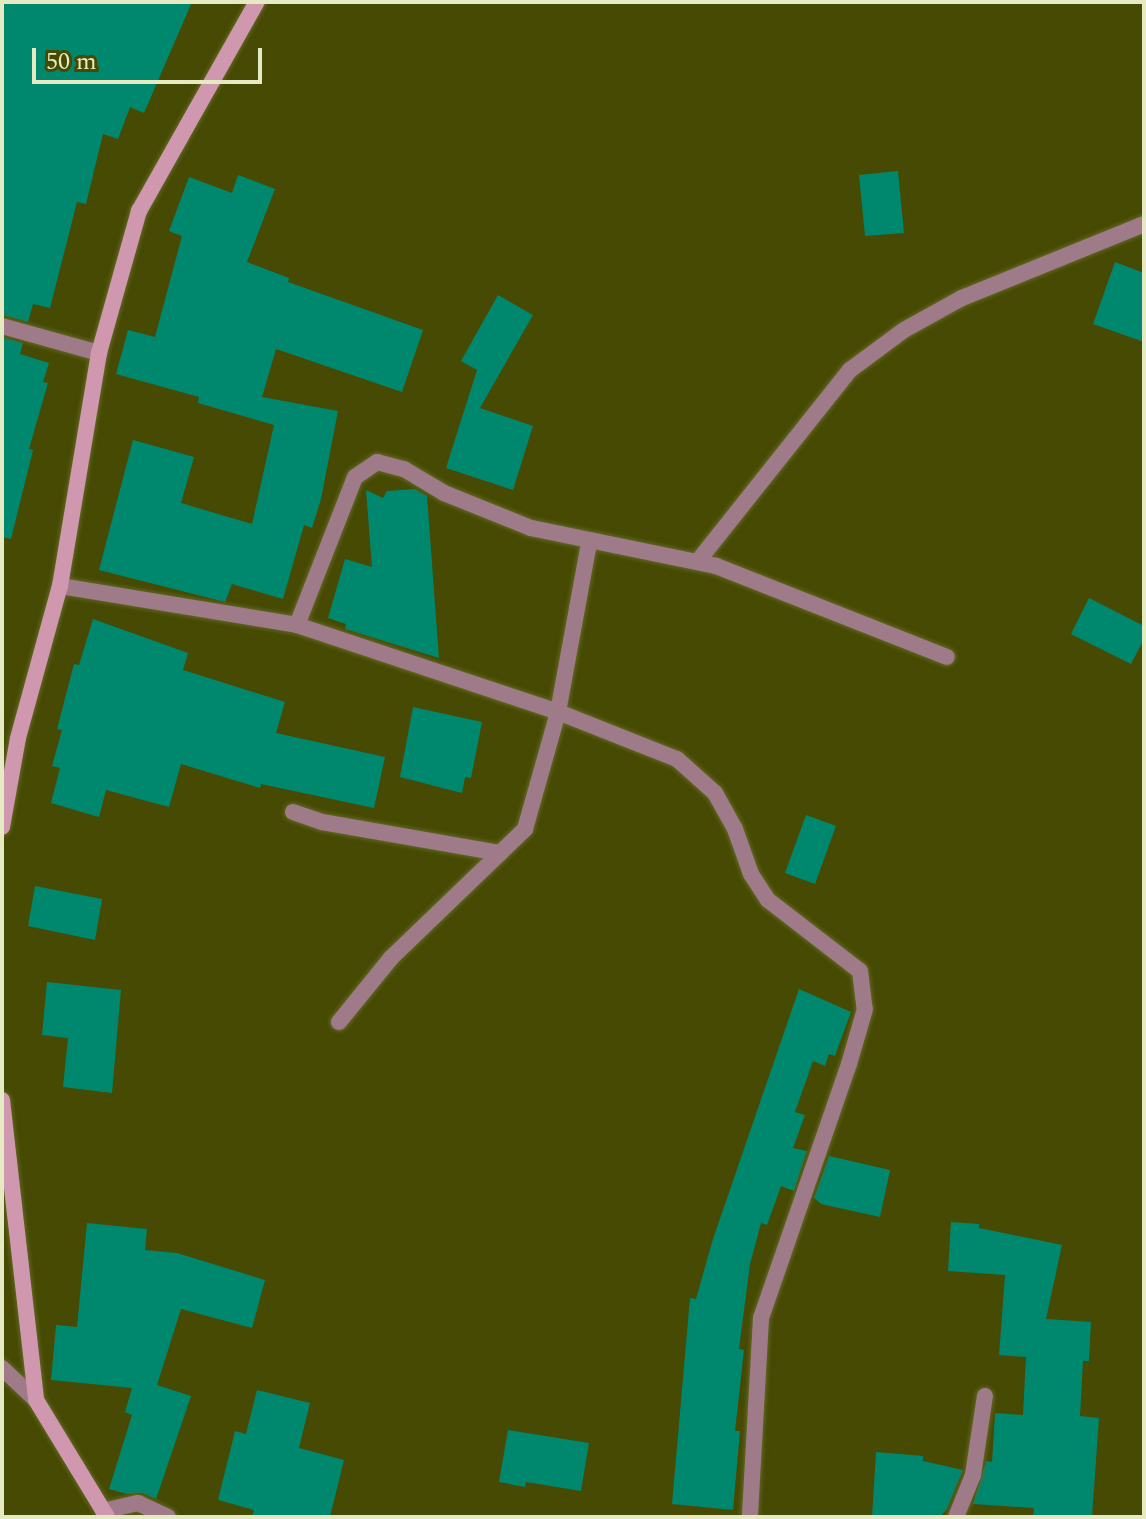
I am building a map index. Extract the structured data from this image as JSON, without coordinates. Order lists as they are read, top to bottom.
{
  "scale_bar": "50 m"
}
